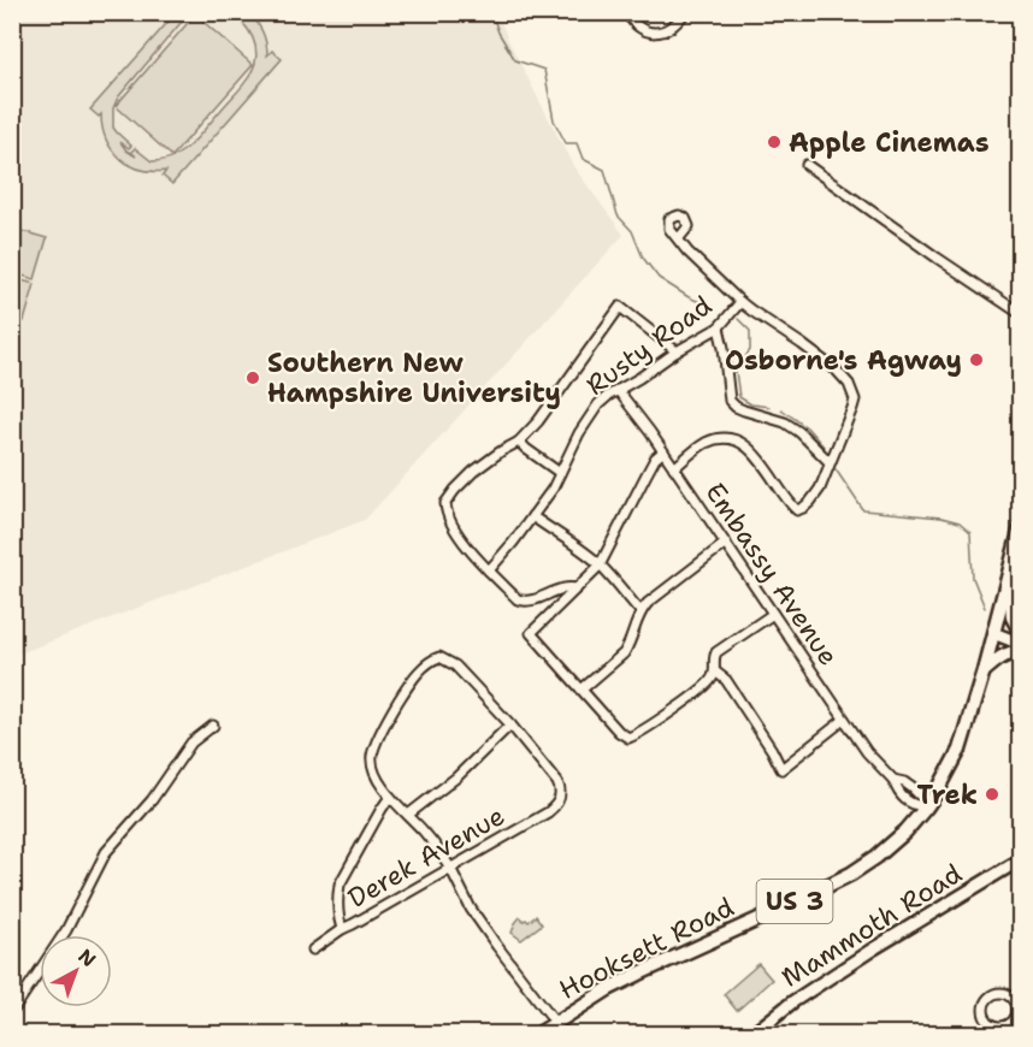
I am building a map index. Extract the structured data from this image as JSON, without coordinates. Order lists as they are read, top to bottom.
{
  "streets": {
    "main road": ["US 3", "Mammoth Road", "Hooksett Road"],
    "street": ["Rusty Road", "Embassy Avenue", "Derek Avenue"]
  },
  "crossings": [
    ["Rusty Road", "Embassy Avenue"],
    ["Embassy Avenue", "Hooksett Road"]
  ],
  "places": [
    "Apple Cinemas",
    "Osborne's Agway",
    "Southern New Hampshire University",
    "Trek"
  ],
  "north": "top right"
}
